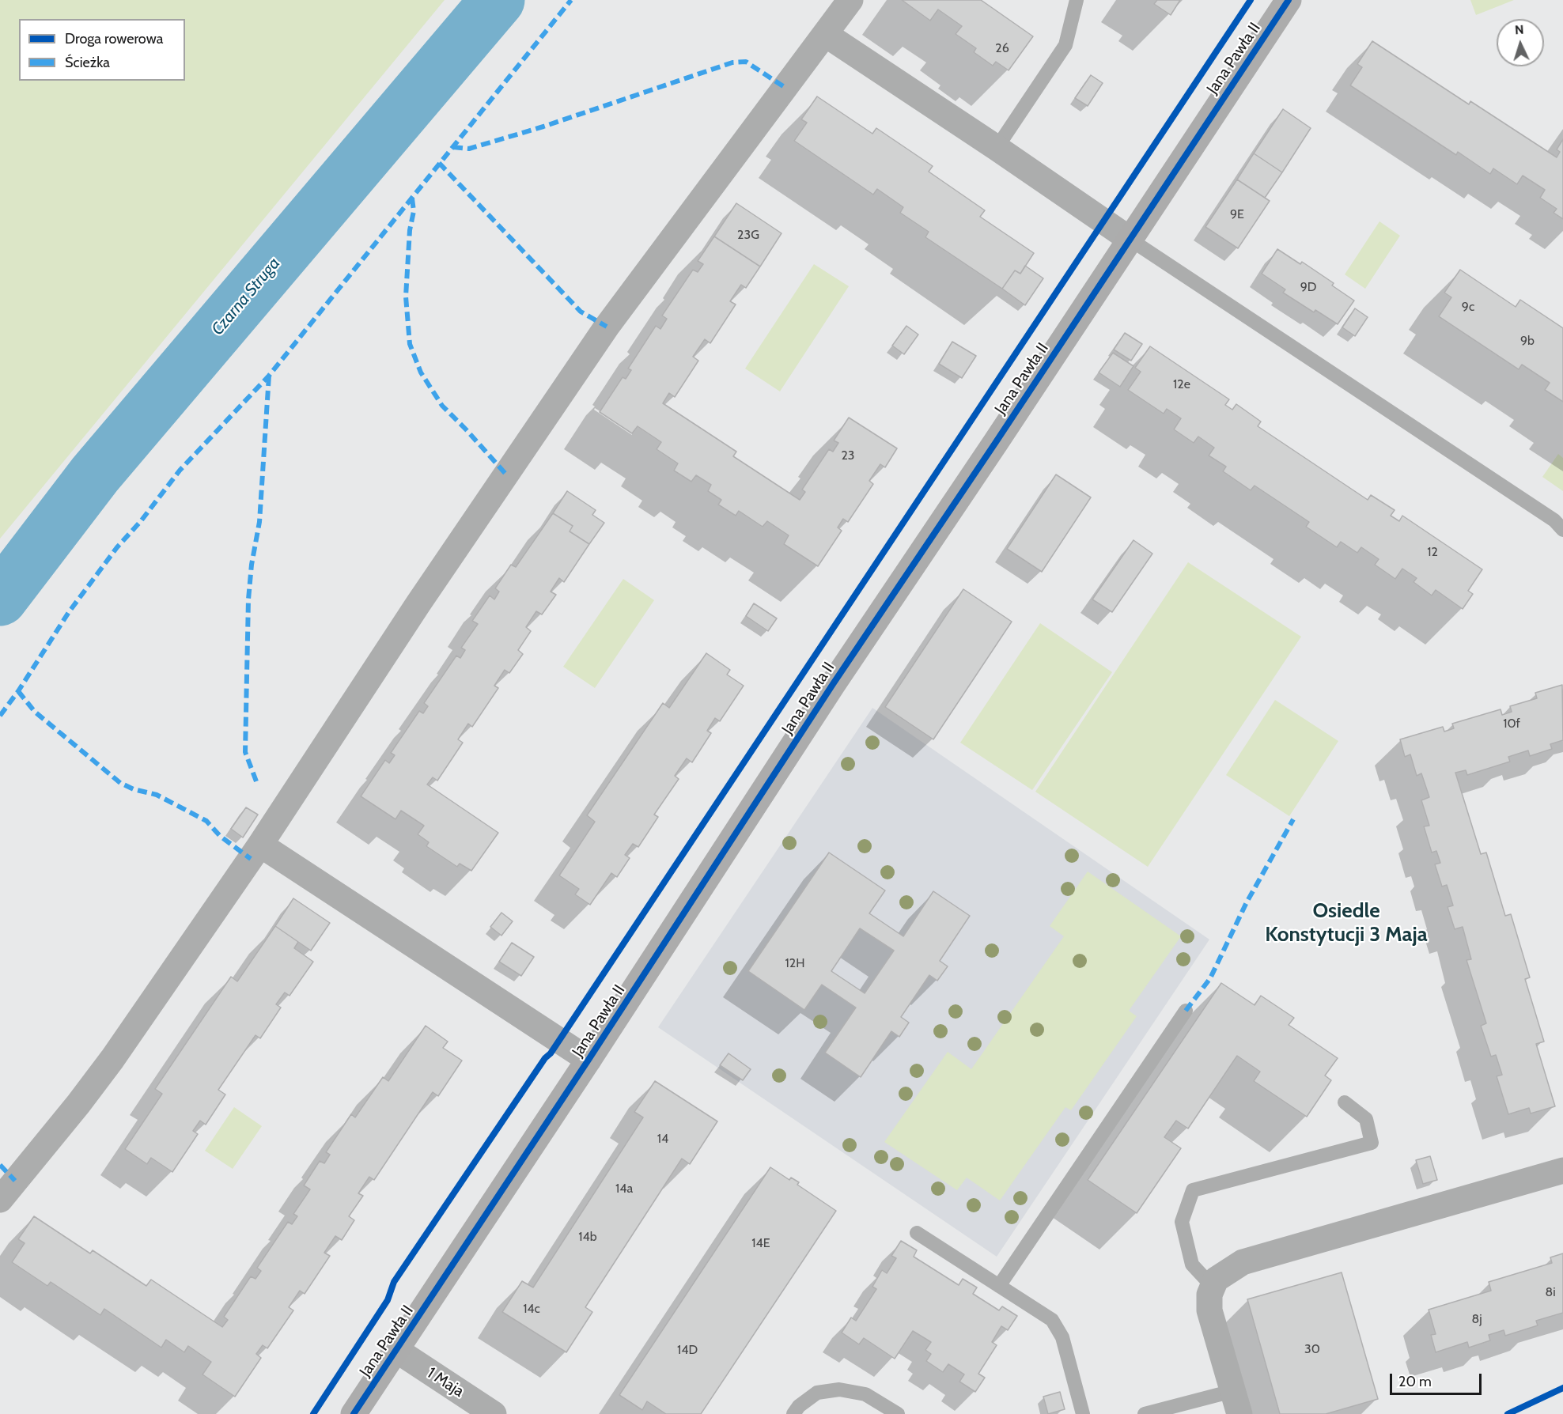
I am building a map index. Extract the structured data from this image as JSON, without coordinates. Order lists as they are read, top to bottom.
{
  "streets": {
    "street": ["Jana Pawła II", "1 Maja"]
  },
  "crossings": [
    ["Jana Pawła II", "1 Maja"]
  ],
  "districts": ["Osiedle Konstytucji 3 Maja"],
  "water": ["Czarna Struga"],
  "house_numbers": [
    "26",
    "9E",
    "23G",
    "9D",
    "9c",
    "9b",
    "12e",
    "23",
    "12",
    "10f",
    "12H",
    "14",
    "14a",
    "14b",
    "14E",
    "8i",
    "14c",
    "8j",
    "30",
    "14D"
  ],
  "legend": ["Droga rowerowa", "Ścieżka"],
  "scale_bar": "20 m",
  "north": "top"
}
